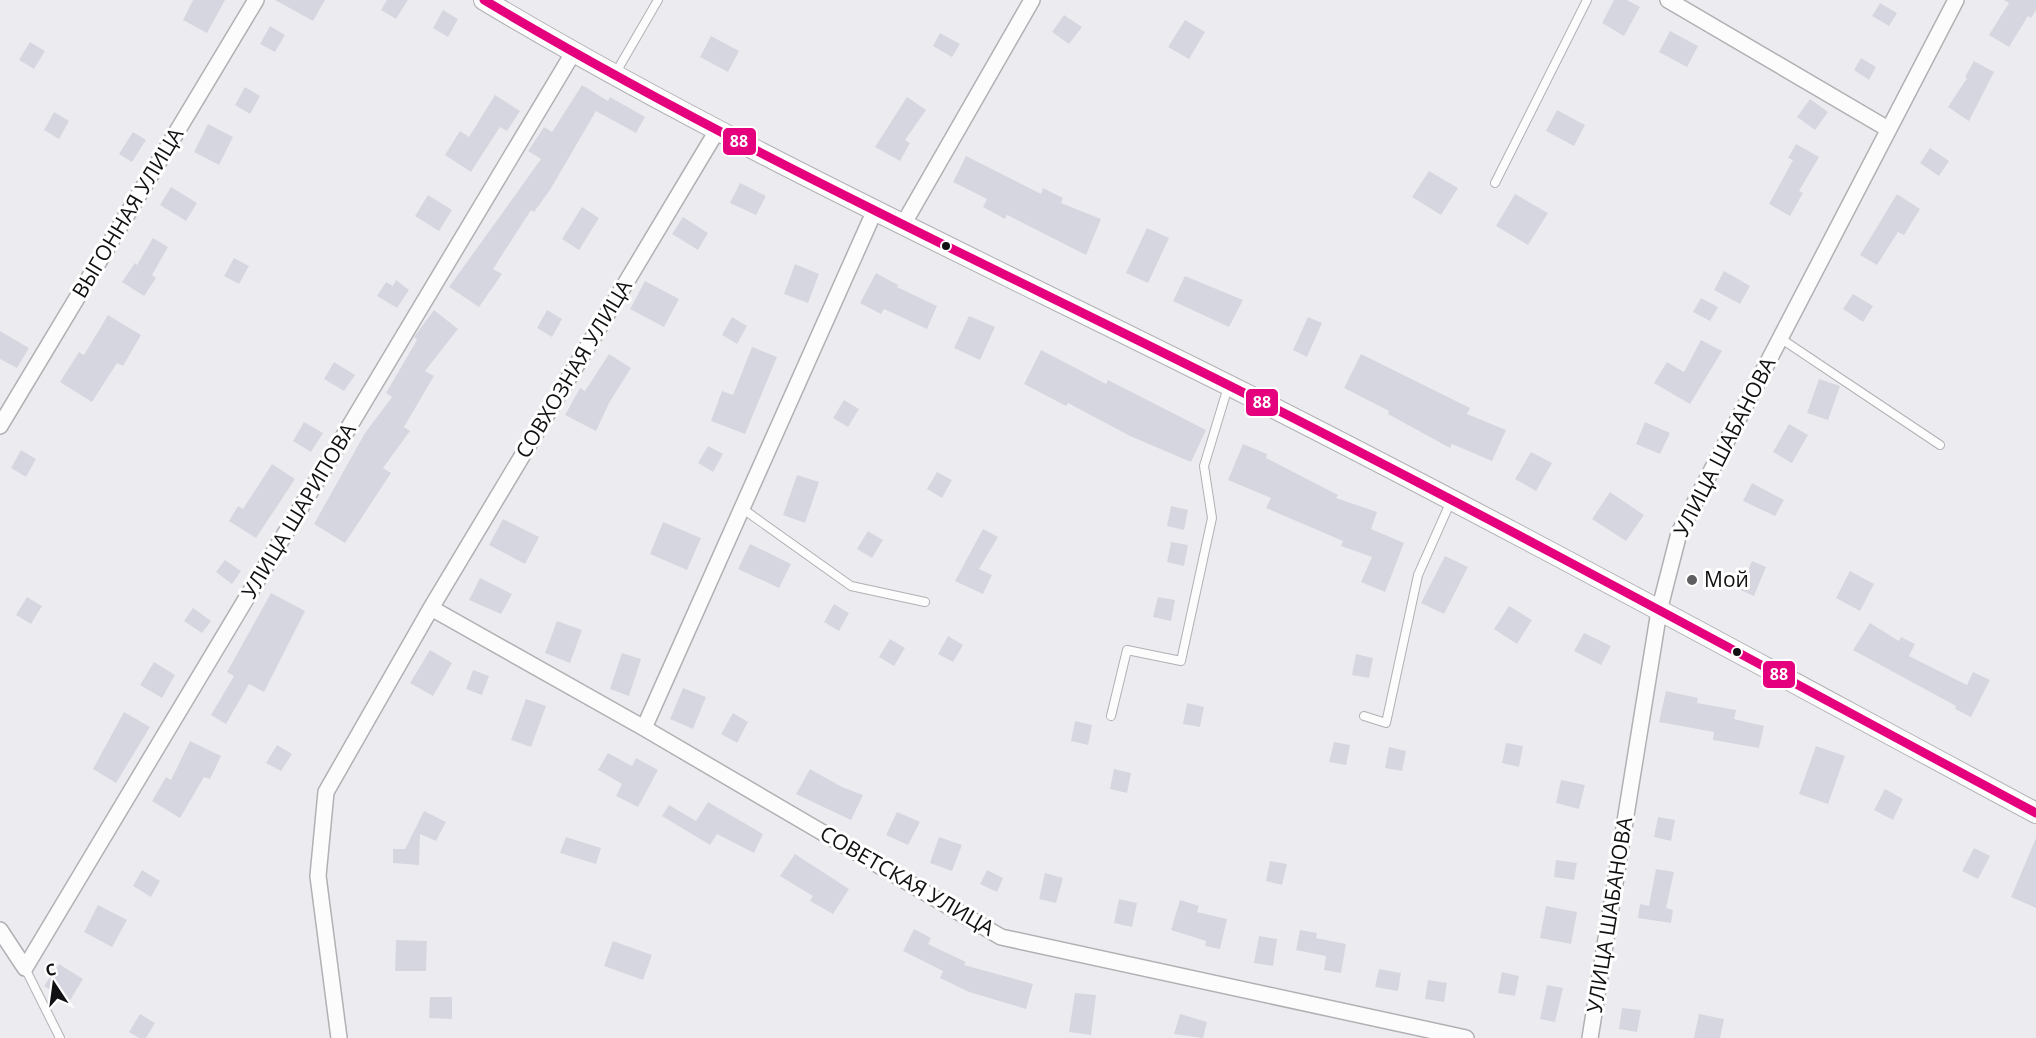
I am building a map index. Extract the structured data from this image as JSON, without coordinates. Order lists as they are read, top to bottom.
{
  "streets": {
    "street": [
      "ВЫГОННАЯ УЛИЦА",
      "СОВХОЗНАЯ УЛИЦА",
      "УЛИЦА ШАБАНОВА",
      "УЛИЦА ШАРИПОВА",
      "СОВЕТСКАЯ УЛИЦА"
    ]
  },
  "crossings": [
    ["СОВХОЗНАЯ УЛИЦА", "СОВЕТСКАЯ УЛИЦА"]
  ],
  "places": ["Мой"],
  "lines": ["transit line 88"],
  "north": "top"
}
